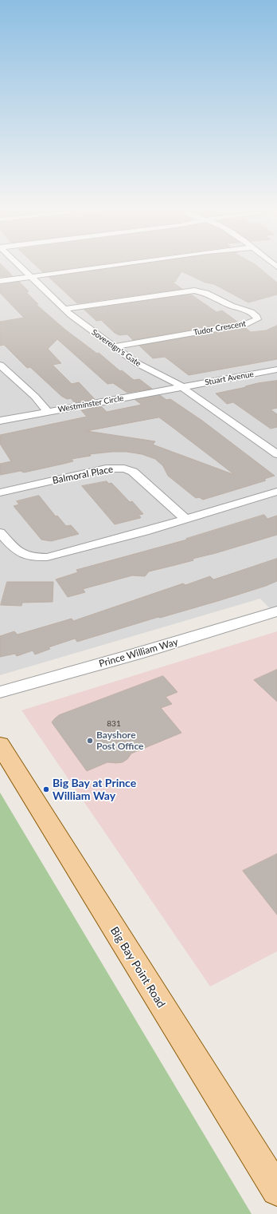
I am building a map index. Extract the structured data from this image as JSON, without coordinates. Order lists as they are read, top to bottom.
{
  "streets": {
    "main road": ["Big Bay Point Road"],
    "street": [
      "Tudor Crescent",
      "Sovereign's Gate",
      "Stuart Avenue",
      "Westminster Circle",
      "Balmoral Place",
      "Prince William Way"
    ]
  },
  "crossings": [
    ["Tudor Crescent", "Sovereign's Gate"],
    ["Sovereign's Gate", "Stuart Avenue"],
    ["Sovereign's Gate", "Westminster Circle"],
    ["Stuart Avenue", "Westminster Circle"]
  ],
  "places": ["Bayshore Post Office", "Big Bay at Prince William Way"],
  "house_numbers": ["831"]
}
